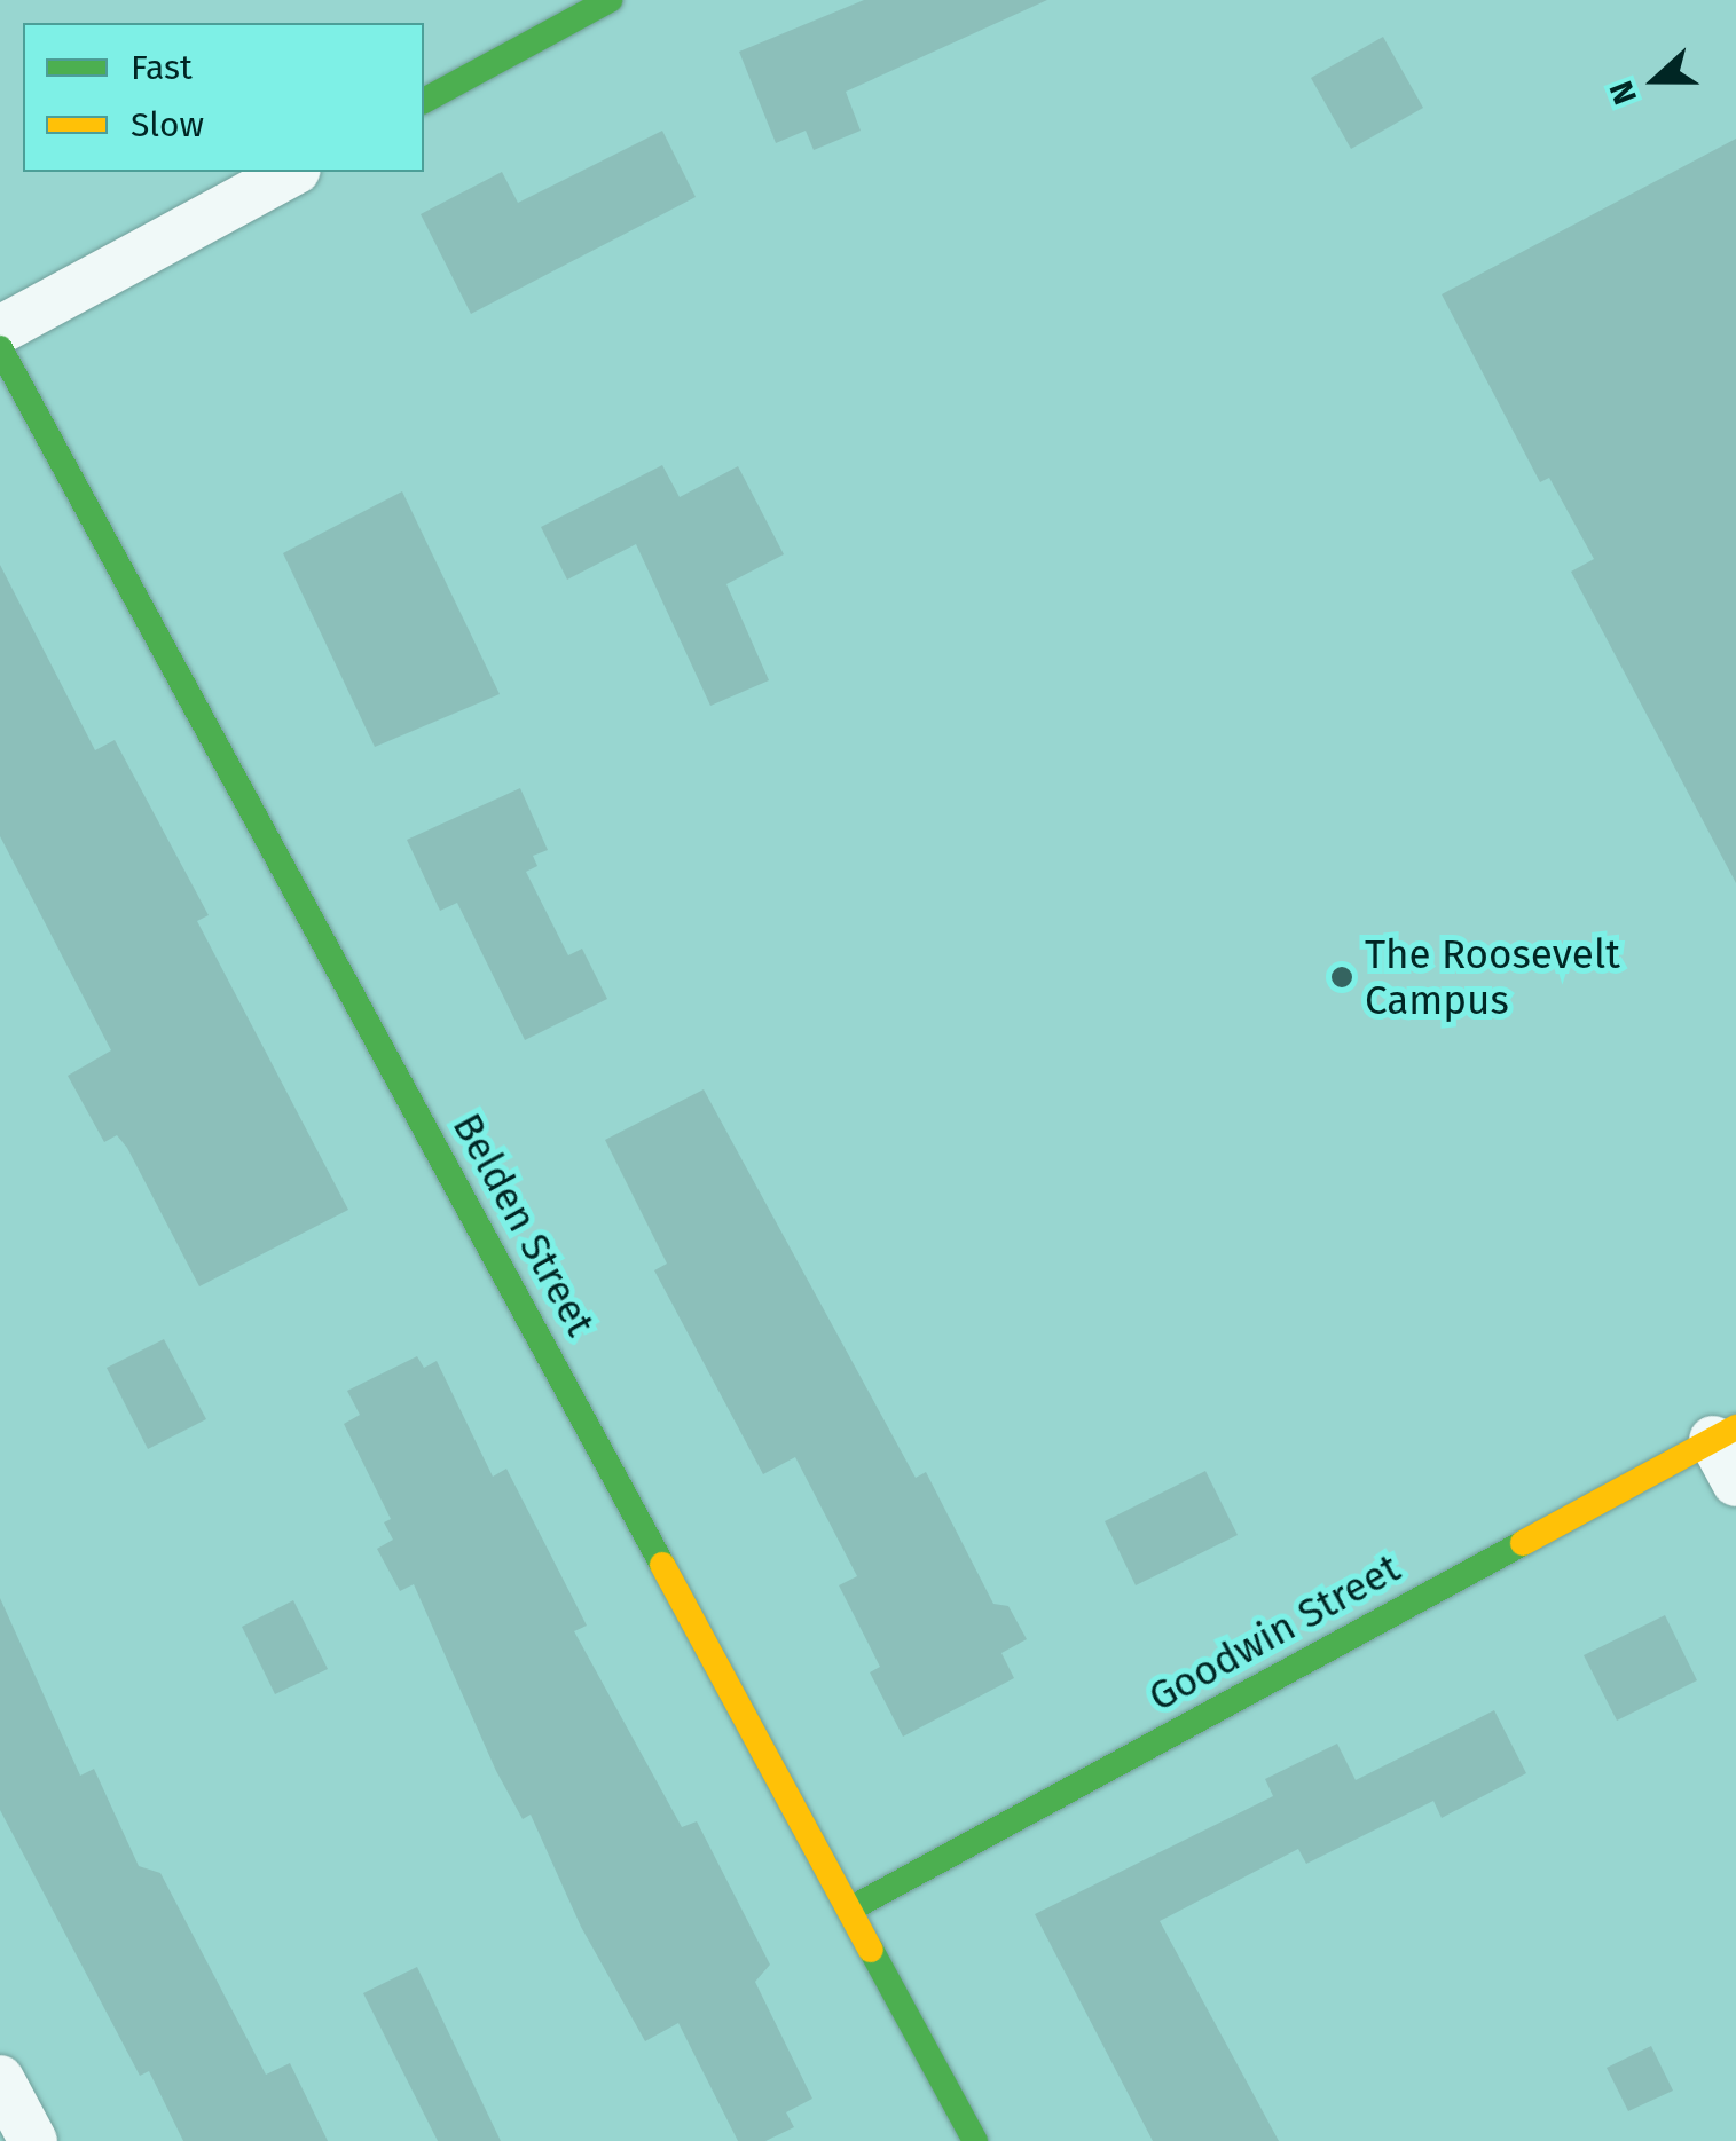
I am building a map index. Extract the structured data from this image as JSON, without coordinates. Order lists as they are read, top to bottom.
{
  "streets": {
    "street": ["Belden Street", "Goodwin Street"]
  },
  "crossings": [
    ["Belden Street", "Goodwin Street"]
  ],
  "places": ["The Roosevelt Campus"],
  "legend": ["Fast", "Slow"],
  "north": "left"
}
